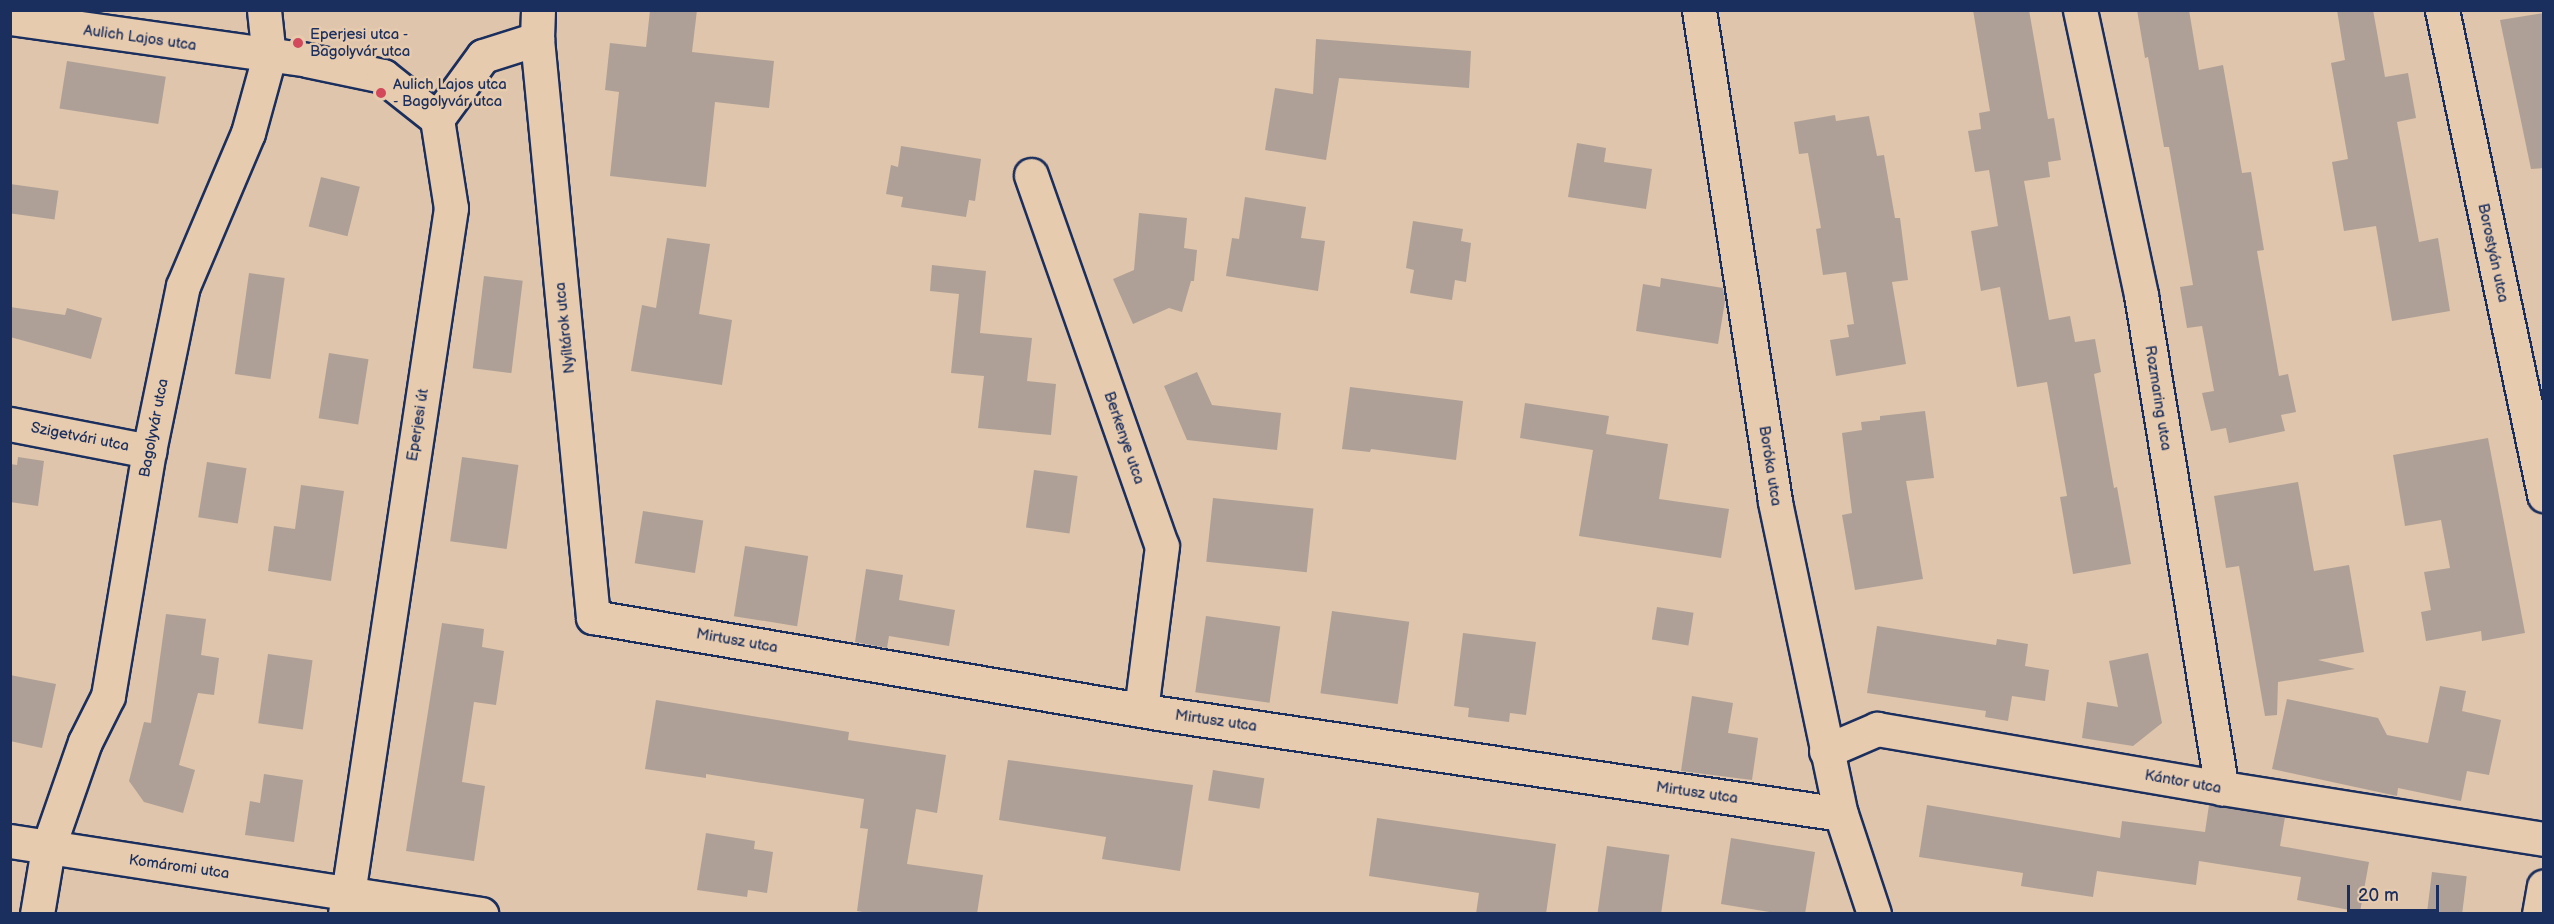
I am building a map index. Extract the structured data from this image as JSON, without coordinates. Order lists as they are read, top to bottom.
{
  "streets": {
    "street": [
      "Aulich Lajos utca",
      "Borostyán utca",
      "Nyíltárok utca",
      "Rozmaring utca",
      "Eperjesi út",
      "Bagolyvár utca",
      "Szigetvári utca",
      "Berkenye utca",
      "Boróka utca",
      "Mirtusz utca",
      "Kántor utca",
      "Komáromi utca"
    ]
  },
  "crossings": [
    ["Aulich Lajos utca", "Bagolyvár utca"],
    ["Nyíltárok utca", "Eperjesi út"],
    ["Nyíltárok utca", "Mirtusz utca"],
    ["Rozmaring utca", "Kántor utca"],
    ["Eperjesi út", "Komáromi utca"],
    ["Bagolyvár utca", "Szigetvári utca"],
    ["Bagolyvár utca", "Komáromi utca"],
    ["Berkenye utca", "Mirtusz utca"],
    ["Boróka utca", "Mirtusz utca"],
    ["Boróka utca", "Kántor utca"]
  ],
  "places": ["Eperjesi utca - Bagolyvár utca", "Aulich Lajos utca - Bagolyvár utca"],
  "scale_bar": "20 m"
}
